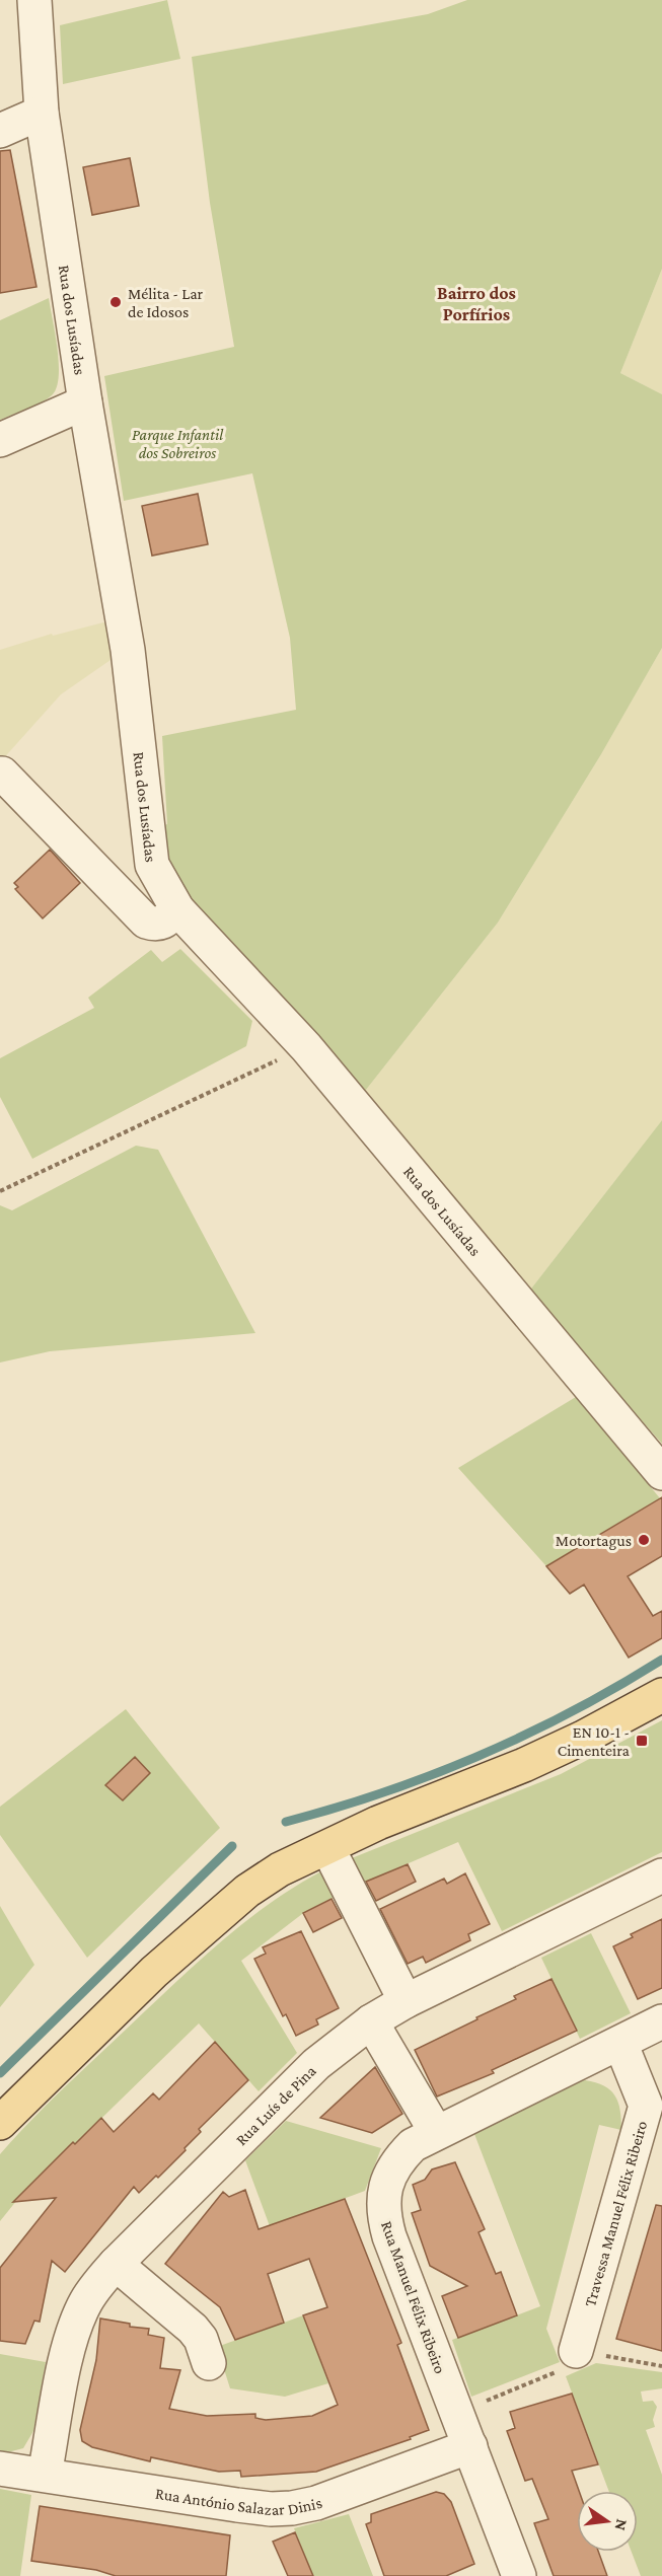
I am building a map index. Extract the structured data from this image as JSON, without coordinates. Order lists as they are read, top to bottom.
{
  "streets": {
    "street": [
      "Rua dos Lusíadas",
      "Rua Luís de Pina",
      "Travessa Manuel Félix Ribeiro",
      "Rua Manuel Félix Ribeiro",
      "Rua António Salazar Dinis"
    ]
  },
  "crossings": [
    ["Rua Luís de Pina", "Rua António Salazar Dinis"],
    ["Travessa Manuel Félix Ribeiro", "Rua Manuel Félix Ribeiro"],
    ["Rua Manuel Félix Ribeiro", "Rua António Salazar Dinis"]
  ],
  "districts": ["Bairro dos Porfírios"],
  "parks": ["Parque Infantil dos Sobreiros"],
  "places": {
    "other": ["Mélita - Lar de Idosos", "Motortagus"],
    "transit": ["EN 10-1 - Cimenteira"]
  },
  "north": "right"
}
